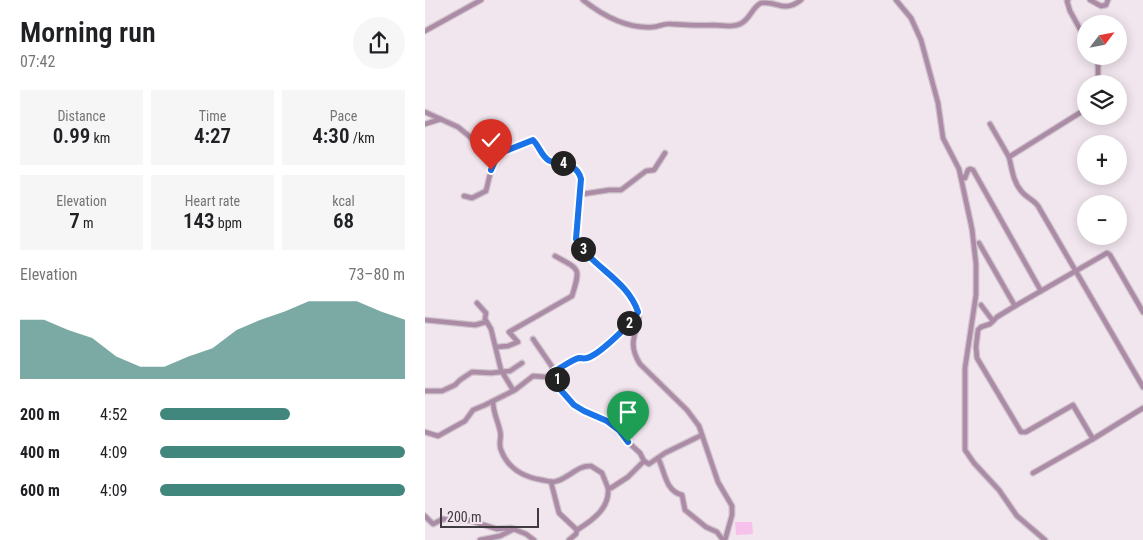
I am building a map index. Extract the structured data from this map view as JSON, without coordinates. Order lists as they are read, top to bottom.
{
  "scale_bar": "200 m",
  "north": "top right",
  "page": {
    "heading": ["Morning run", "07:42"],
    "map_buttons": ["+", "−"],
    "stats": [
      ["Distance", "0.99 km"],
      ["Time", "4:27"],
      ["Pace", "4:30 /km"],
      ["Elevation", "7 m"],
      ["Heart rate", "143 bpm"],
      ["kcal", "68"]
    ],
    "pins": [
      "4",
      "3",
      "2",
      "1"
    ],
    "chart": ["Elevation", "73–80 m"],
    "list": [
      {
        "name": "200 m",
        "note": "4:52"
      },
      {
        "name": "400 m",
        "note": "4:09"
      },
      {
        "name": "600 m",
        "note": "4:09"
      }
    ],
    "scale": "200 m"
  }
}
